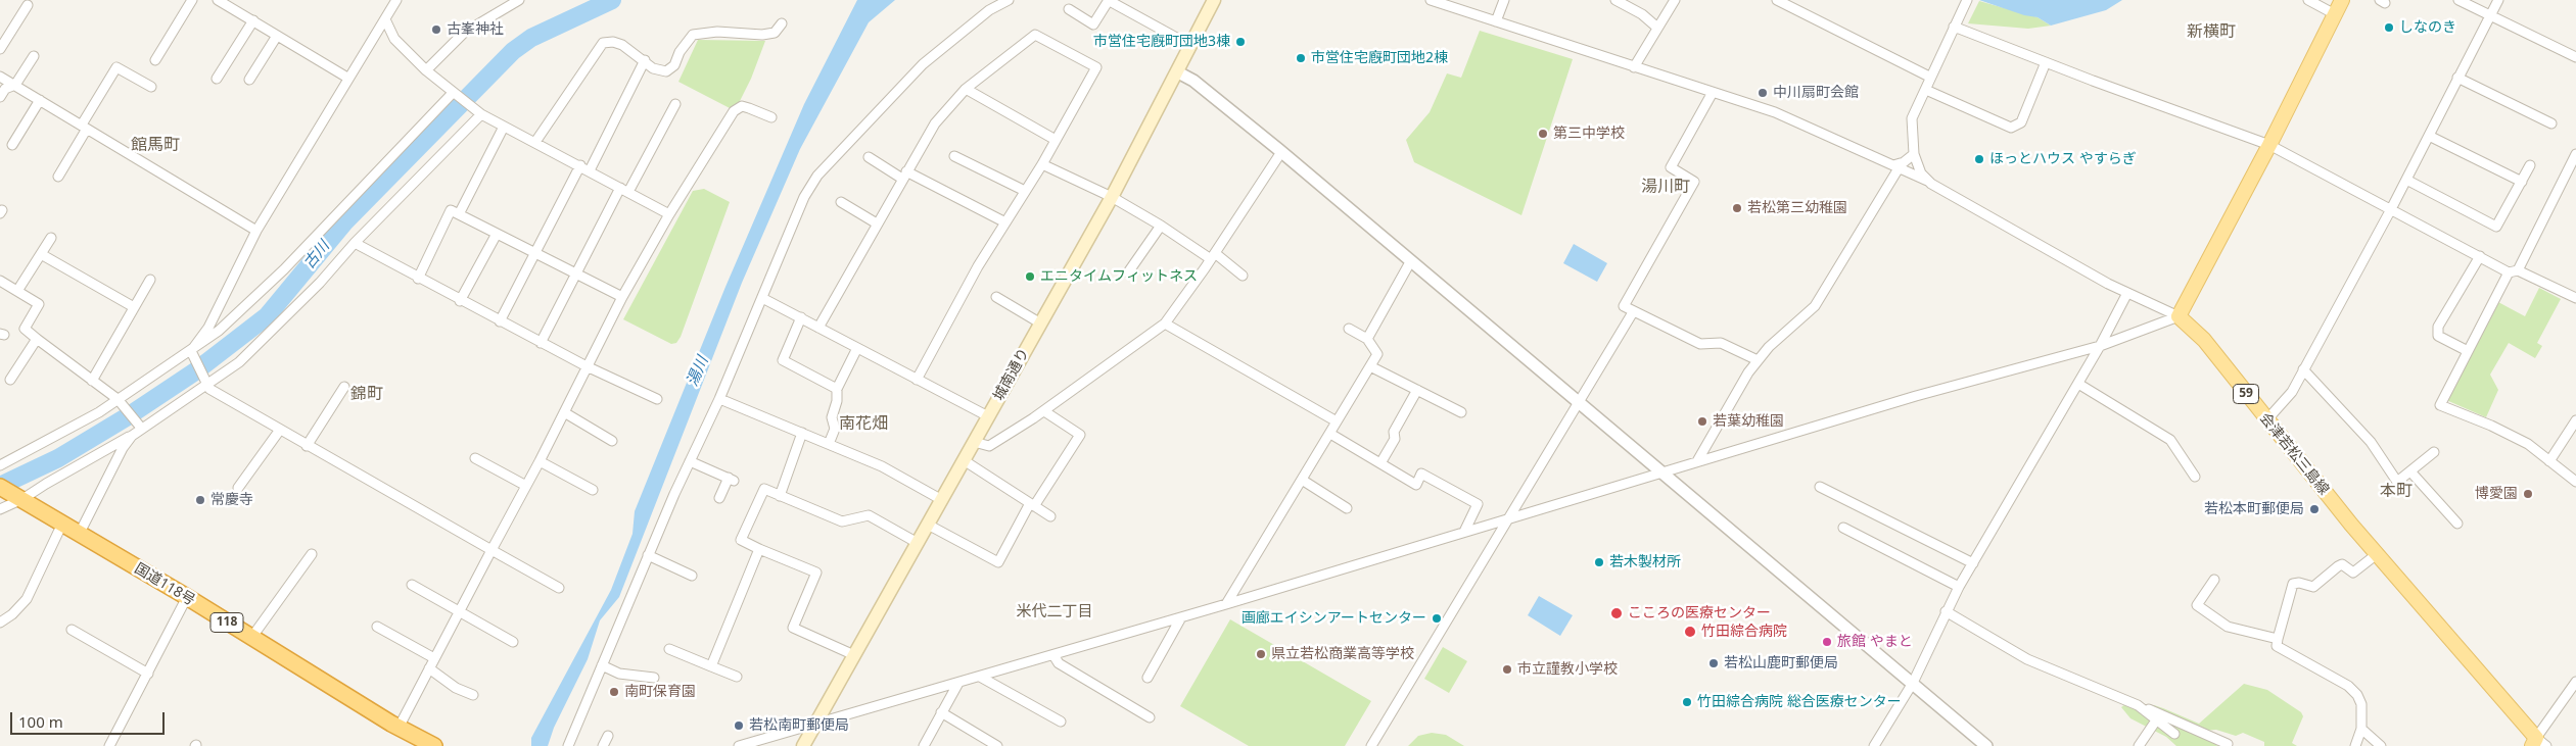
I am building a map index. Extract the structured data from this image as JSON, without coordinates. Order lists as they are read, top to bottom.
{
  "streets": {
    "highway": ["国道118号", "118"],
    "main road": ["城南通り", "59", "会津若松三島線"]
  },
  "districts": [
    "新横町",
    "館馬町",
    "湯川町",
    "錦町",
    "南花畑",
    "本町",
    "米代二丁目"
  ],
  "water": ["古川", "湯川"],
  "places": [
    "しなのき",
    "古峯神社",
    "市営住宅廐町団地3棟",
    "市営住宅廐町団地2棟",
    "中川扇町会館",
    "第三中学校",
    "ほっとハウス やすらぎ",
    "若松第三幼稚園",
    "エニタイムフィットネス",
    "若葉幼稚園",
    "博愛園",
    "常慶寺",
    "若松本町郵便局",
    "若木製材所",
    "こころの医療センター",
    "画廊エイシンアートセンター",
    "竹田綜合病院",
    "旅館 やまと",
    "県立若松商業高等学校",
    "若松山鹿町郵便局",
    "市立謹教小学校",
    "南町保育園",
    "竹田綜合病院 総合医療センター",
    "若松南町郵便局"
  ],
  "scale_bar": "100 m"
}
